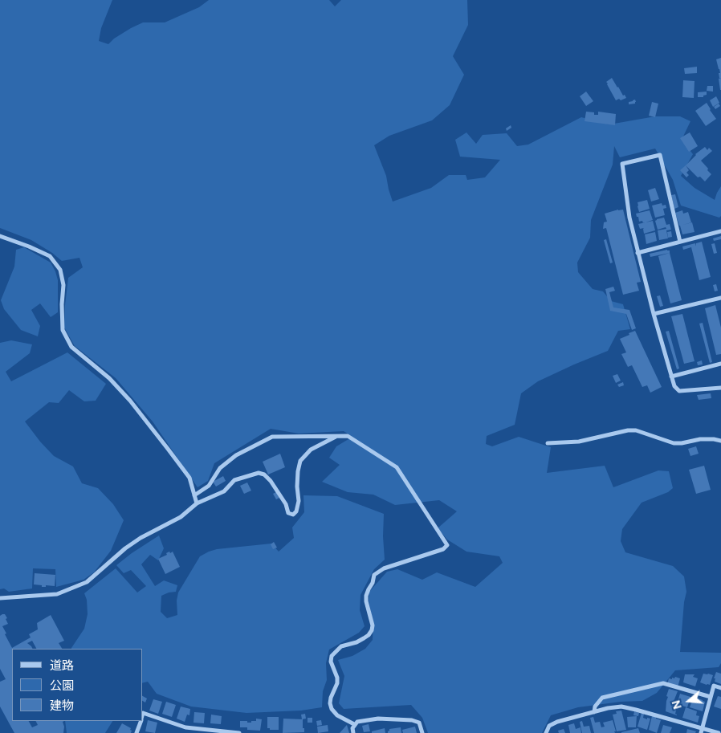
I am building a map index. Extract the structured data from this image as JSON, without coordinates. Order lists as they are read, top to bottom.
{
  "legend": ["道路", "公園", "建物"],
  "north": "left"
}
